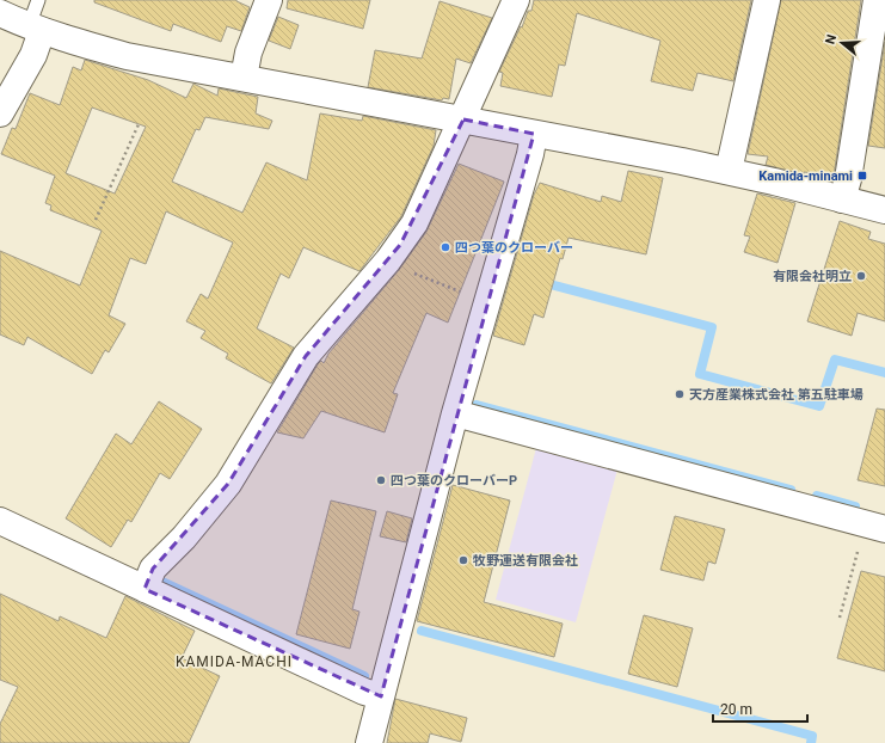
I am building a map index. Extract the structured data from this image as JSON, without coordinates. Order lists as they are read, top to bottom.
{
  "districts": ["KAMIDA-MACHI"],
  "places": {
    "transit": ["Kamida-minami"],
    "other": [
      "四つ葉のクローバー",
      "有限会社明立",
      "天方産業株式会社 第五駐車場",
      "四つ葉のクローバーP",
      "牧野運送有限会社"
    ]
  },
  "scale_bar": "20 m",
  "north": "left"
}
